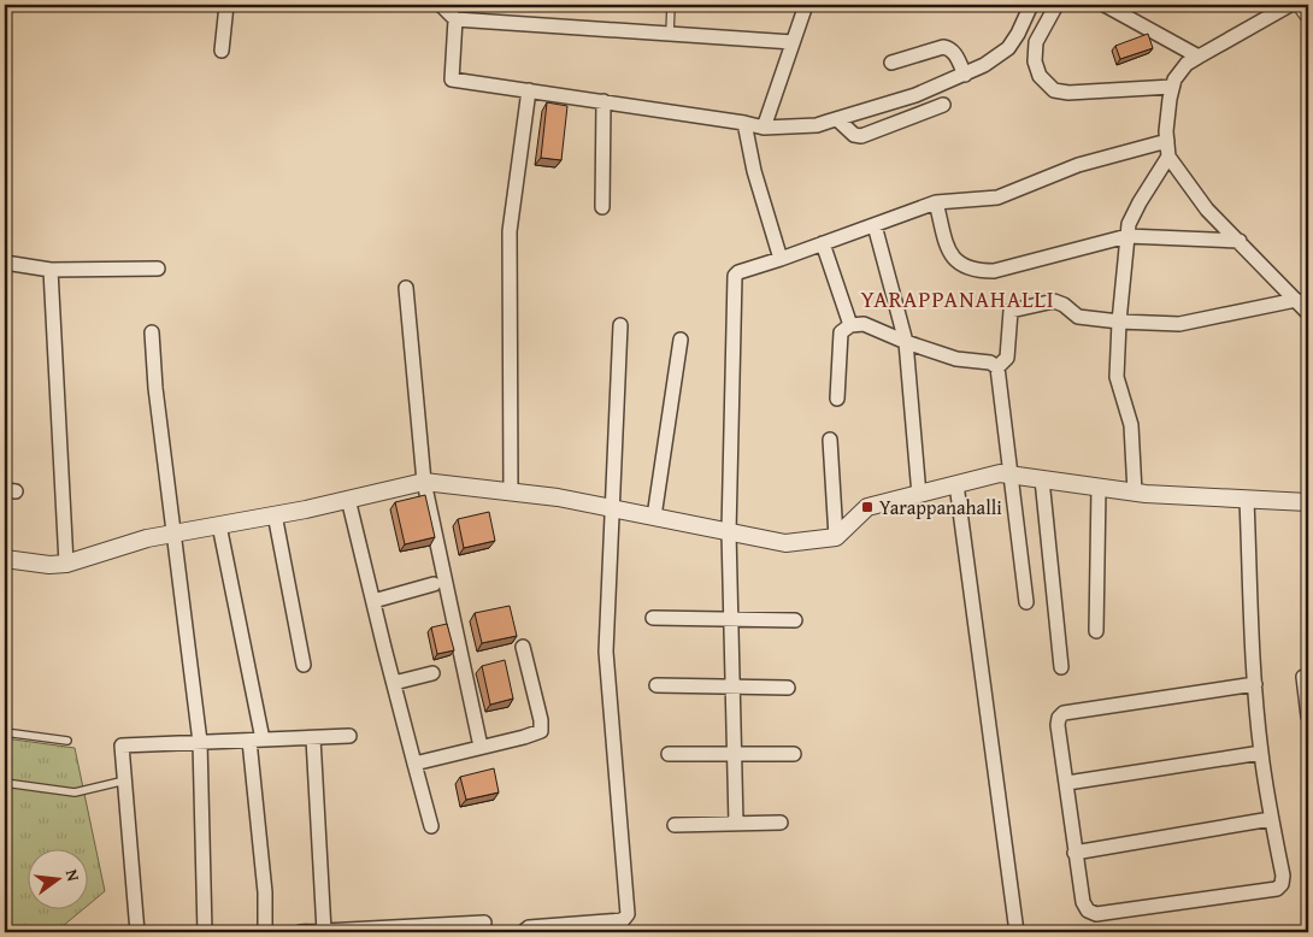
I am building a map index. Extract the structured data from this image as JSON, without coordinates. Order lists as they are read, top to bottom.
{
  "districts": ["YARAPPANAHALLI"],
  "places": {
    "transit": ["Yarappanahalli"]
  },
  "north": "right"
}
